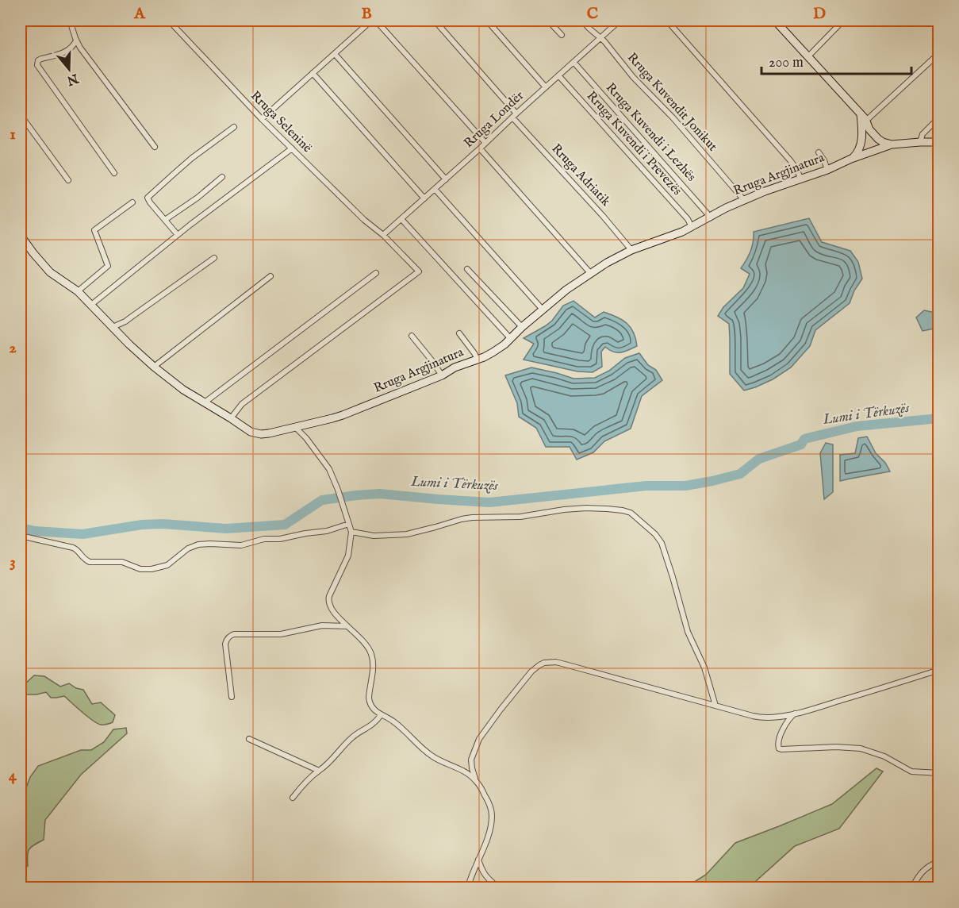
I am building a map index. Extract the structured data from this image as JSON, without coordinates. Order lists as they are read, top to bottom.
{
  "streets": {
    "street": [
      "Rruga Kuvendit Jonikut",
      "Rruga Londër",
      "Rruga Seleninë",
      "Rruga Kuvendi i Lezhës",
      "Rruga Kuvendi i Prevezës",
      "Rruga Argjinatura",
      "Rruga Adriatik"
    ]
  },
  "crossings": [
    ["Rruga Kuvendit Jonikut", "Rruga Londër"],
    ["Rruga Kuvendit Jonikut", "Rruga Argjinatura"],
    ["Rruga Londër", "Rruga Seleninë"],
    ["Rruga Londër", "Rruga Kuvendi i Lezhës"],
    ["Rruga Londër", "Rruga Kuvendi i Prevezës"],
    ["Rruga Londër", "Rruga Adriatik"],
    ["Rruga Seleninë", "Rruga Argjinatura"],
    ["Rruga Kuvendi i Lezhës", "Rruga Argjinatura"],
    ["Rruga Kuvendi i Prevezës", "Rruga Argjinatura"],
    ["Rruga Argjinatura", "Rruga Adriatik"]
  ],
  "water": ["Lumi i Tërkuzës"],
  "scale_bar": "200 m",
  "north": "bottom",
  "grid": {
    "columns": [
      "A",
      "B",
      "C",
      "D"
    ],
    "rows": [
      "1",
      "2",
      "3",
      "4"
    ]
  }
}
